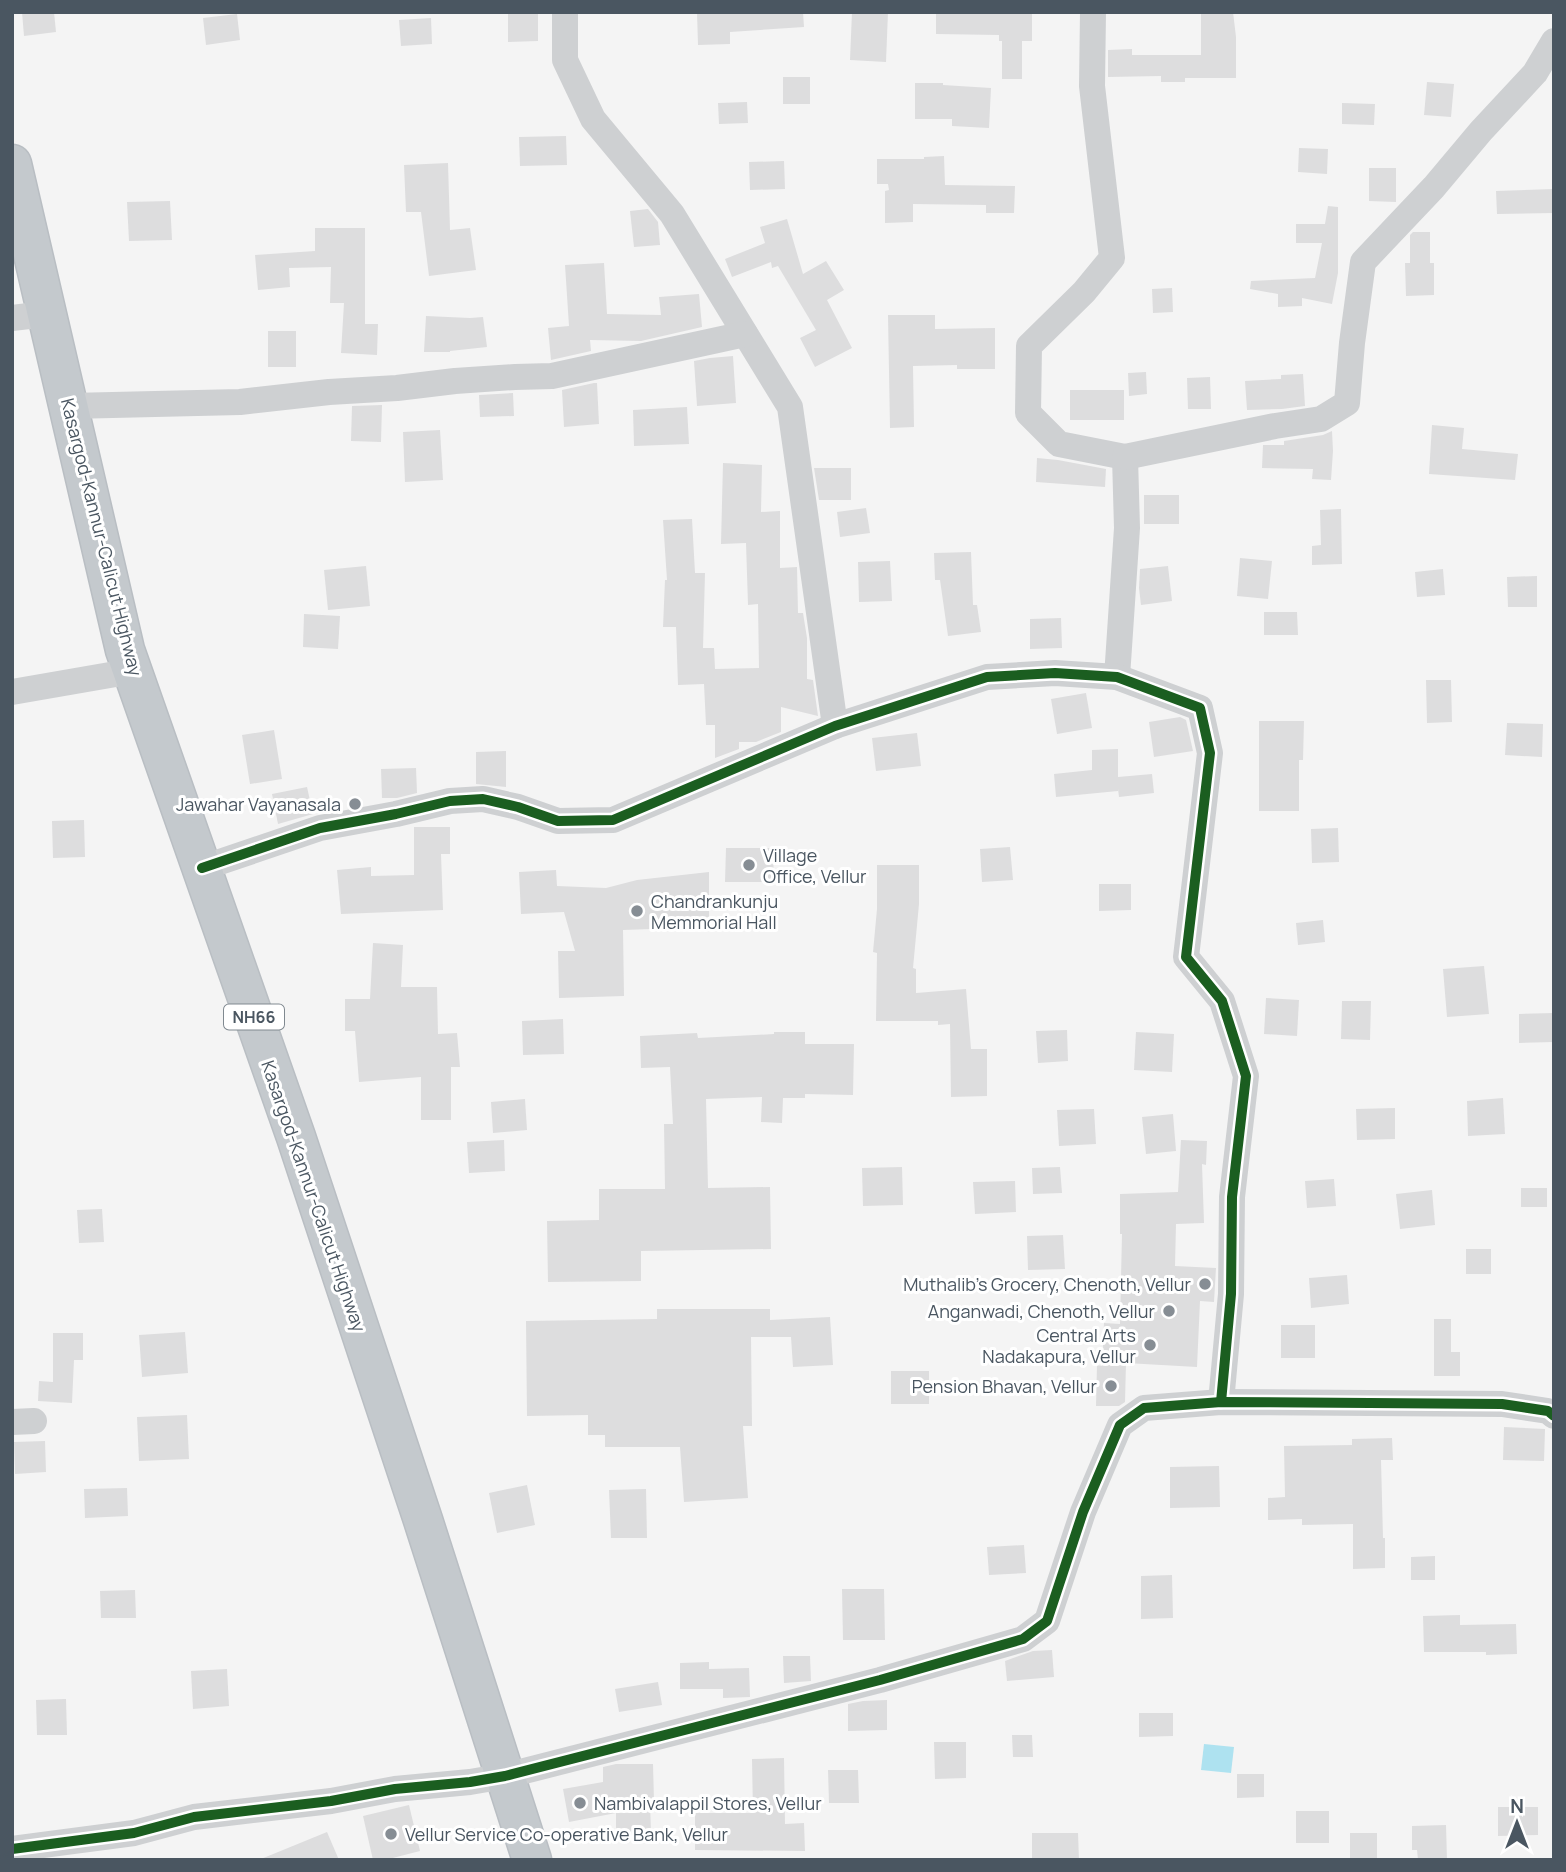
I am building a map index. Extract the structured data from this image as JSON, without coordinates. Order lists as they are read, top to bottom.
{
  "streets": {
    "highway": ["Kasargod-Kannur-Calicut Highway", "NH66"]
  },
  "places": [
    "Jawahar Vayanasala",
    "Village Office, Vellur",
    "Chandrankunju Memmorial Hall",
    "Muthalib's Grocery, Chenoth, Vellur",
    "Anganwadi, Chenoth, Vellur",
    "Central Arts Nadakapura, Vellur",
    "Pension Bhavan, Vellur",
    "Nambivalappil Stores, Vellur",
    "Vellur Service Co-operative Bank, Vellur"
  ],
  "north": "top"
}
